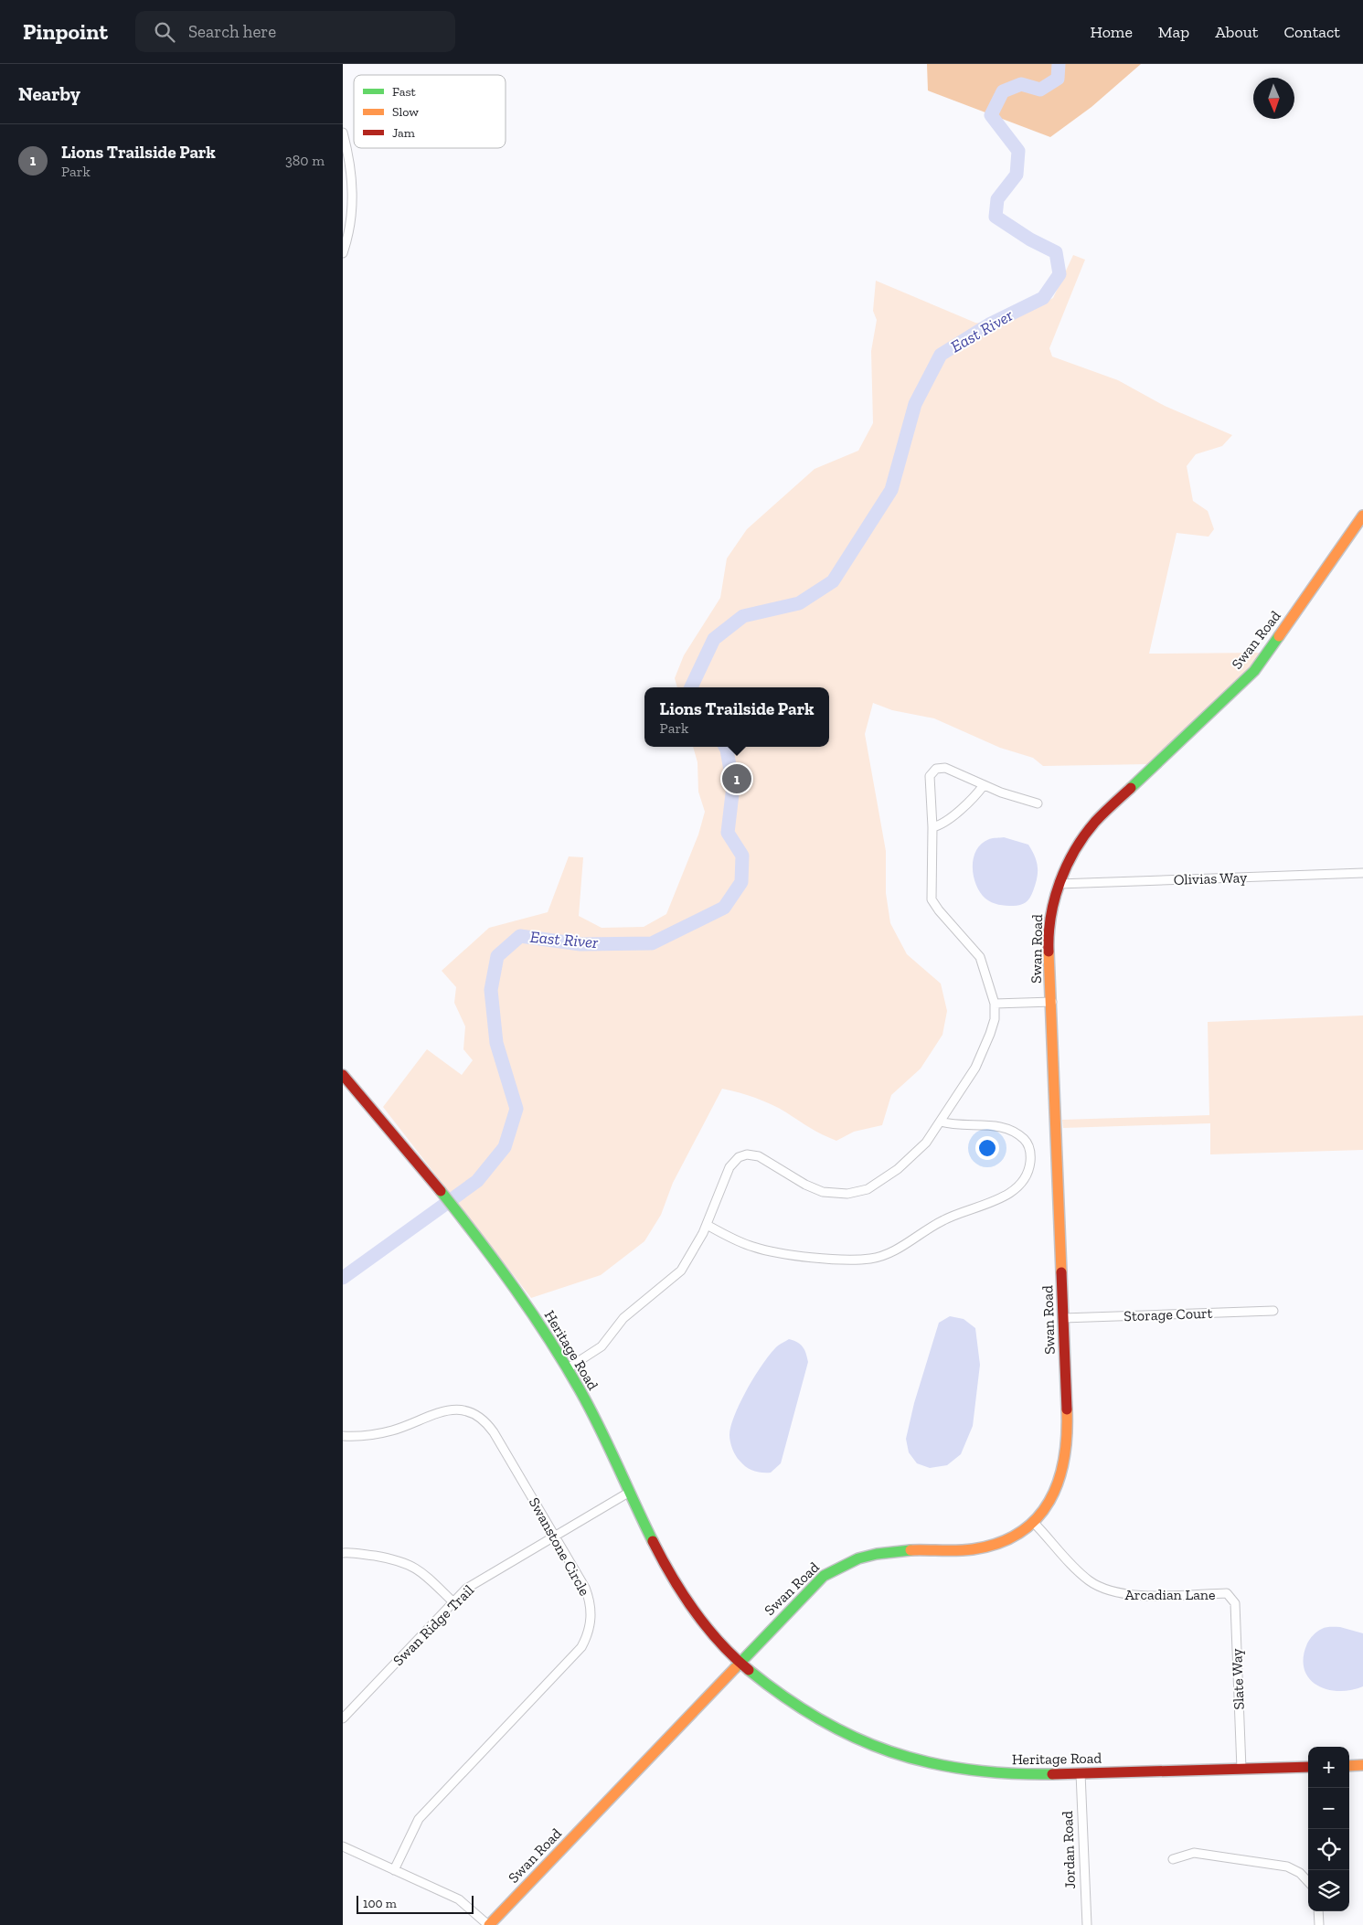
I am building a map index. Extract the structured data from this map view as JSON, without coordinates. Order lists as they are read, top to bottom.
{
  "streets": {
    "street": [
      "Swan Road",
      "Olivias Way",
      "Storage Court",
      "Heritage Road",
      "Swanstone Circle",
      "Arcadian Lane",
      "Swan Ridge Trail",
      "Slate Way",
      "Jordan Road"
    ]
  },
  "crossings": [
    ["Swan Road", "Olivias Way"],
    ["Swan Road", "Storage Court"],
    ["Swan Road", "Heritage Road"],
    ["Swan Road", "Arcadian Lane"],
    ["Heritage Road", "Swan Ridge Trail"],
    ["Heritage Road", "Slate Way"],
    ["Heritage Road", "Jordan Road"],
    ["Swanstone Circle", "Swan Ridge Trail"],
    ["Arcadian Lane", "Slate Way"]
  ],
  "water": ["East River"],
  "legend": ["Fast", "Slow", "Jam"],
  "scale_bar": "100 m",
  "north": "bottom",
  "page": {
    "header": "Pinpoint",
    "search": "Search here",
    "nav": [
      "Home",
      "Map",
      "About",
      "Contact"
    ],
    "heading": "Nearby",
    "list": [
      {
        "mark": "1",
        "name": "Lions Trailside Park",
        "note": "Park",
        "value": "380 m"
      }
    ],
    "popup": ["Lions Trailside Park", "Park"],
    "pins": "1",
    "map_buttons": ["+", "−"],
    "scale": "100 m"
  }
}
